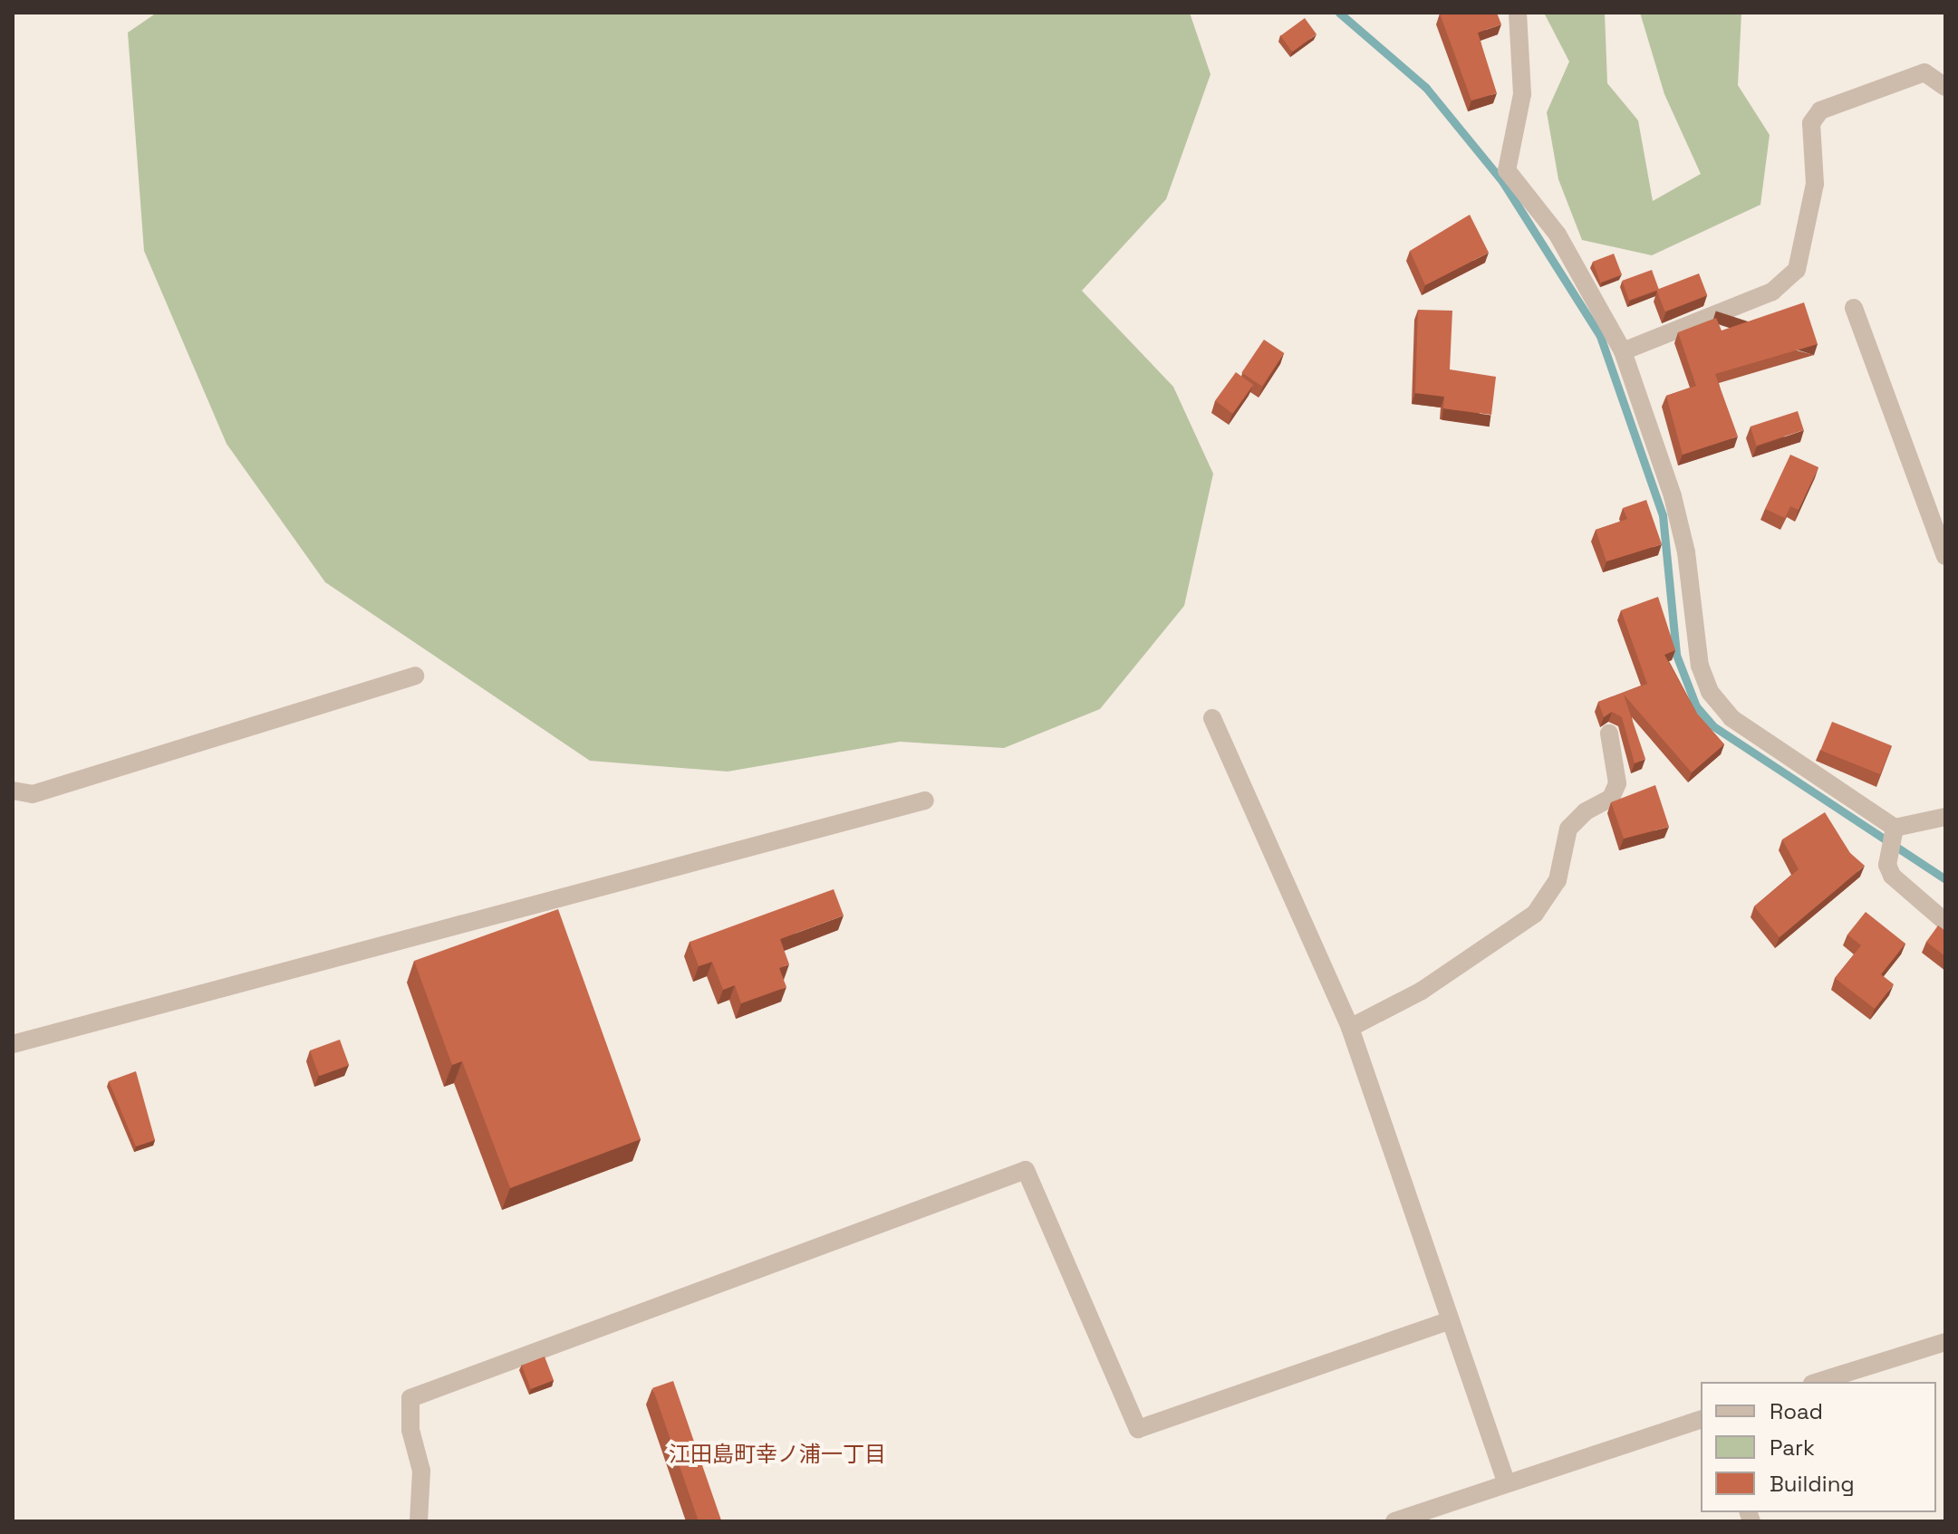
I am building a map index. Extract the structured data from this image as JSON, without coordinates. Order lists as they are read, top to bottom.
{
  "districts": ["江田島町幸ノ浦一丁目"],
  "legend": ["Road", "Park", "Building"]
}
